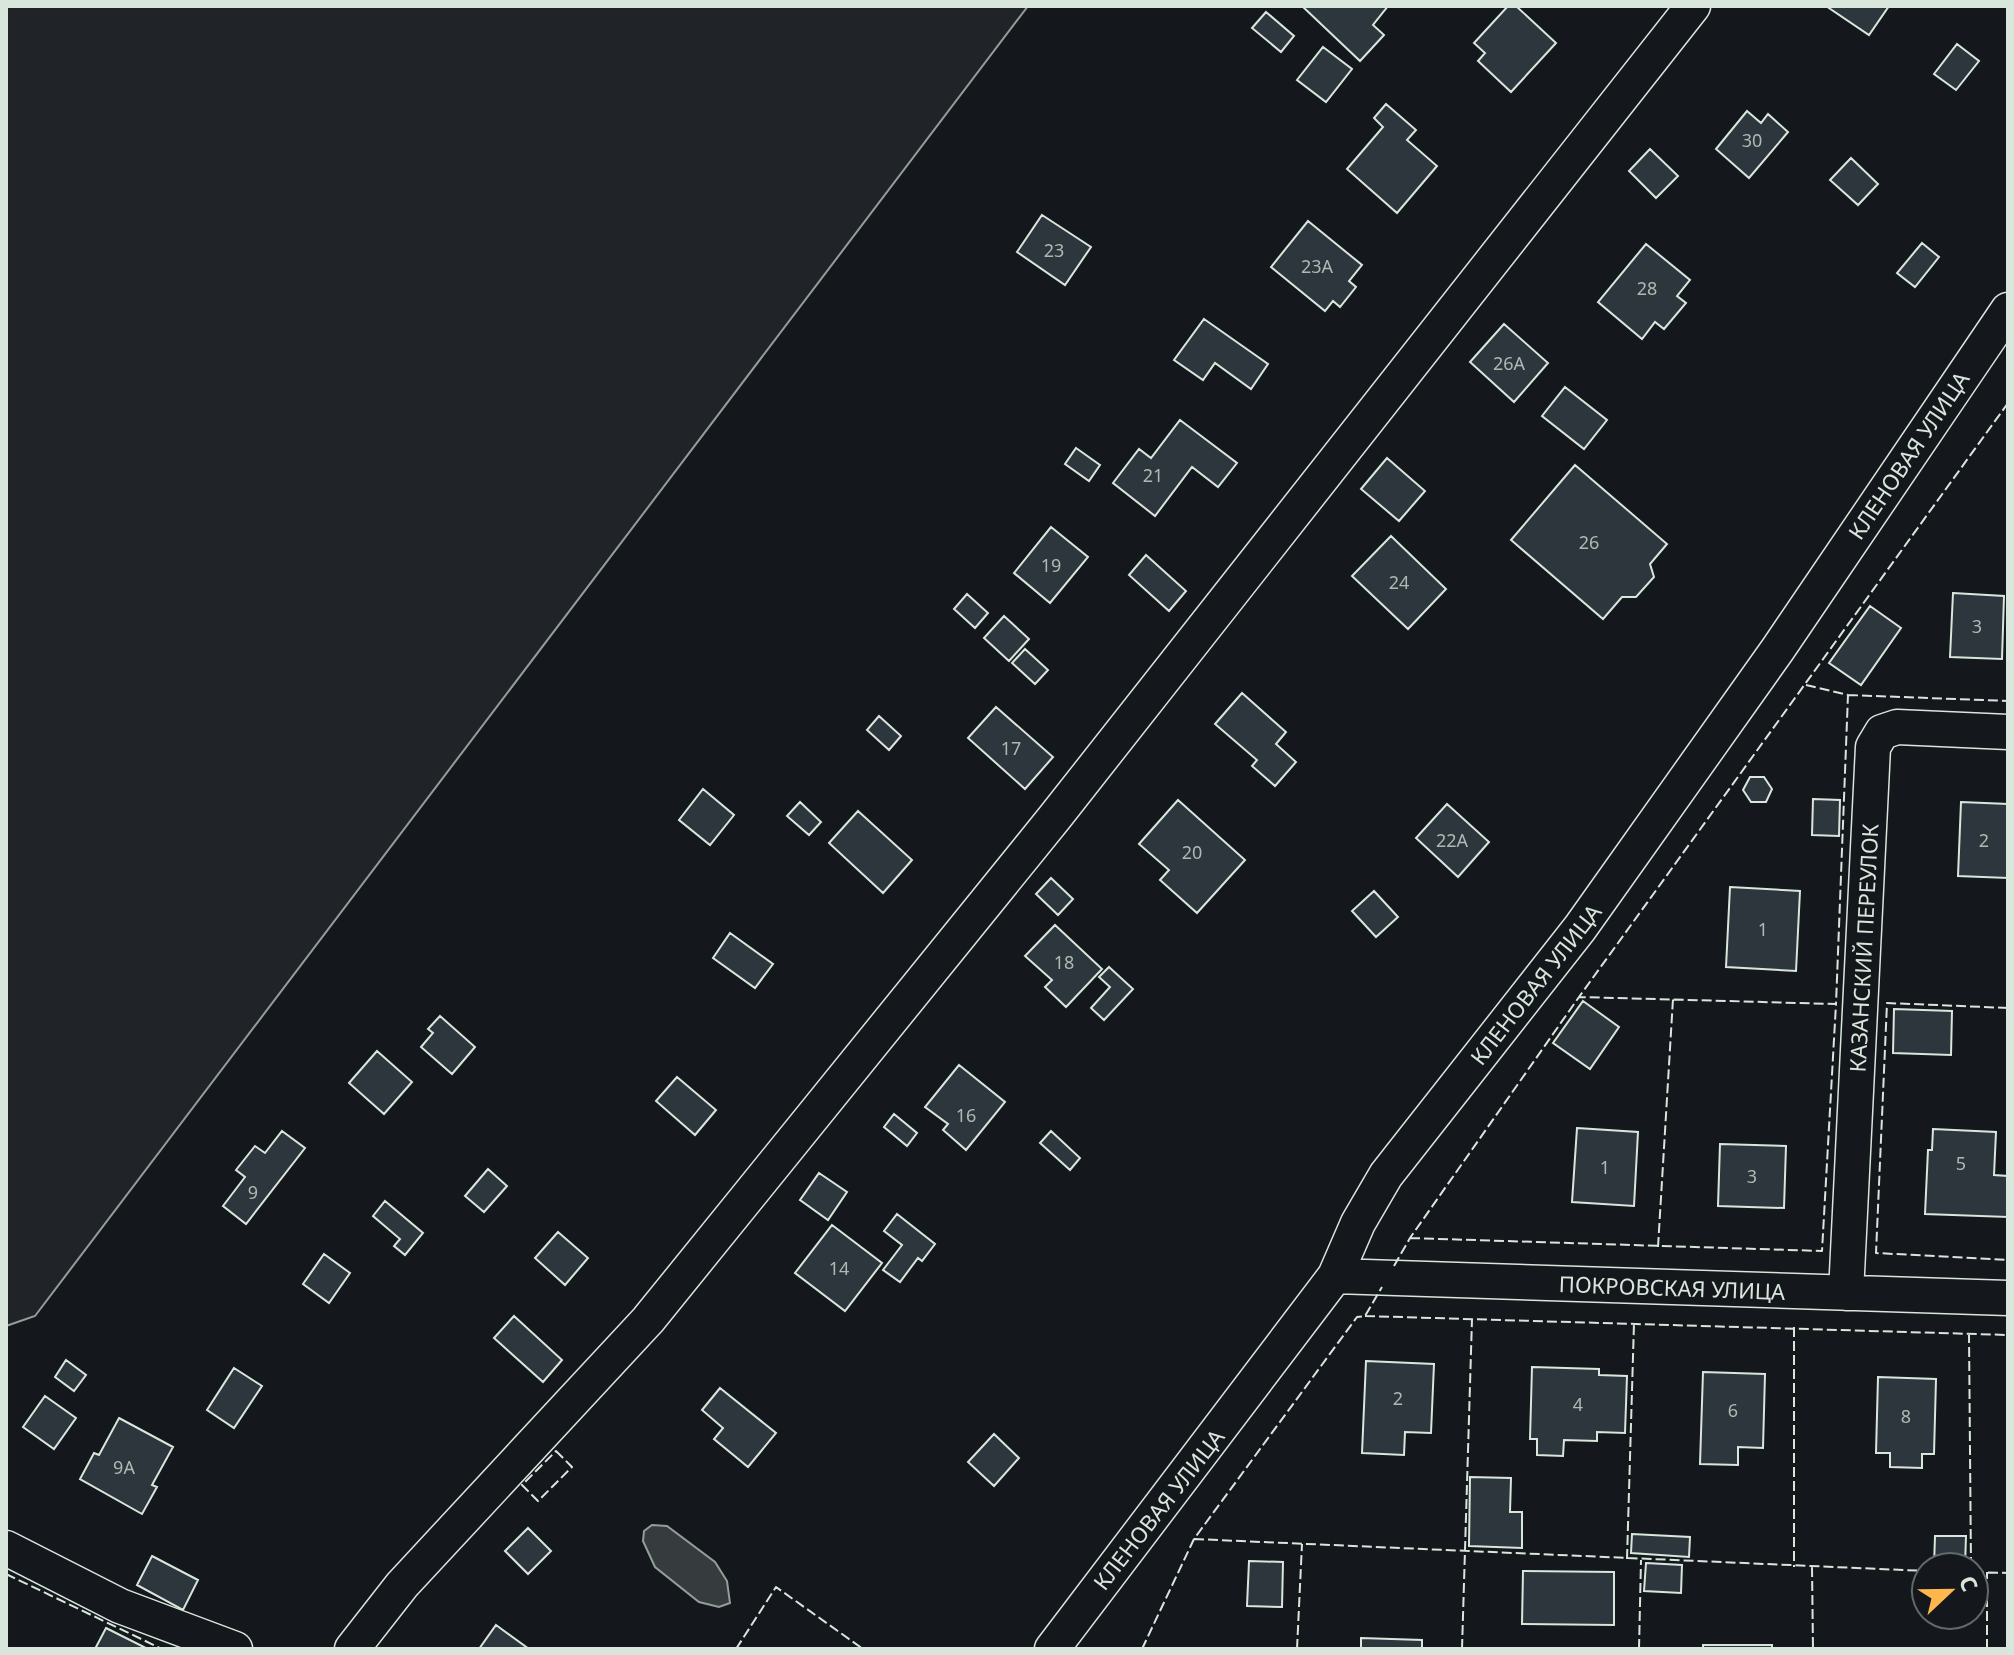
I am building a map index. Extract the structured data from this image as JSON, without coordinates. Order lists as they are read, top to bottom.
{
  "streets": {
    "street": ["КЛЕНОВАЯ УЛИЦА", "КАЗАНСКИЙ ПЕРЕУЛОК", "ПОКРОВСКАЯ УЛИЦА"]
  },
  "crossings": [
    ["КЛЕНОВАЯ УЛИЦА", "ПОКРОВСКАЯ УЛИЦА"],
    ["КАЗАНСКИЙ ПЕРЕУЛОК", "ПОКРОВСКАЯ УЛИЦА"]
  ],
  "house_numbers": [
    "30",
    "23",
    "23А",
    "28",
    "26А",
    "21",
    "26",
    "19",
    "24",
    "3",
    "17",
    "22А",
    "2",
    "20",
    "1",
    "18",
    "16",
    "5",
    "1",
    "3",
    "9",
    "14",
    "2",
    "4",
    "6",
    "8",
    "9А"
  ],
  "north": "right"
}
